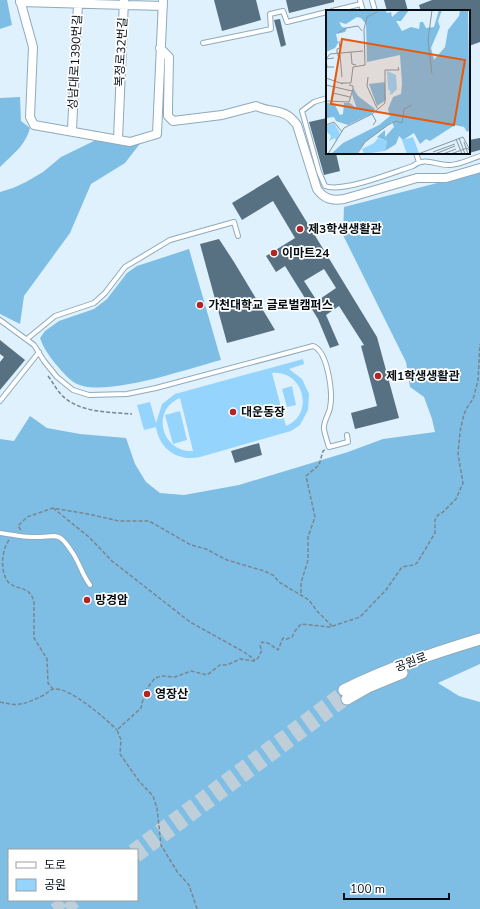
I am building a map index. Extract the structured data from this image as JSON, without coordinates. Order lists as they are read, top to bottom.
{
  "streets": {
    "main road": ["공원로"],
    "street": ["복정로32번길", "성남대로1390번길"]
  },
  "crossings": [
    ["복정로32번길", "성남대로1390번길"]
  ],
  "places": [
    "제3학생생활관",
    "이마트24",
    "가천대학교 글로벌캠퍼스",
    "제1학생생활관",
    "대운동장",
    "망경암",
    "영장산"
  ],
  "legend": ["도로", "공원"],
  "scale_bar": "100 m"
}
